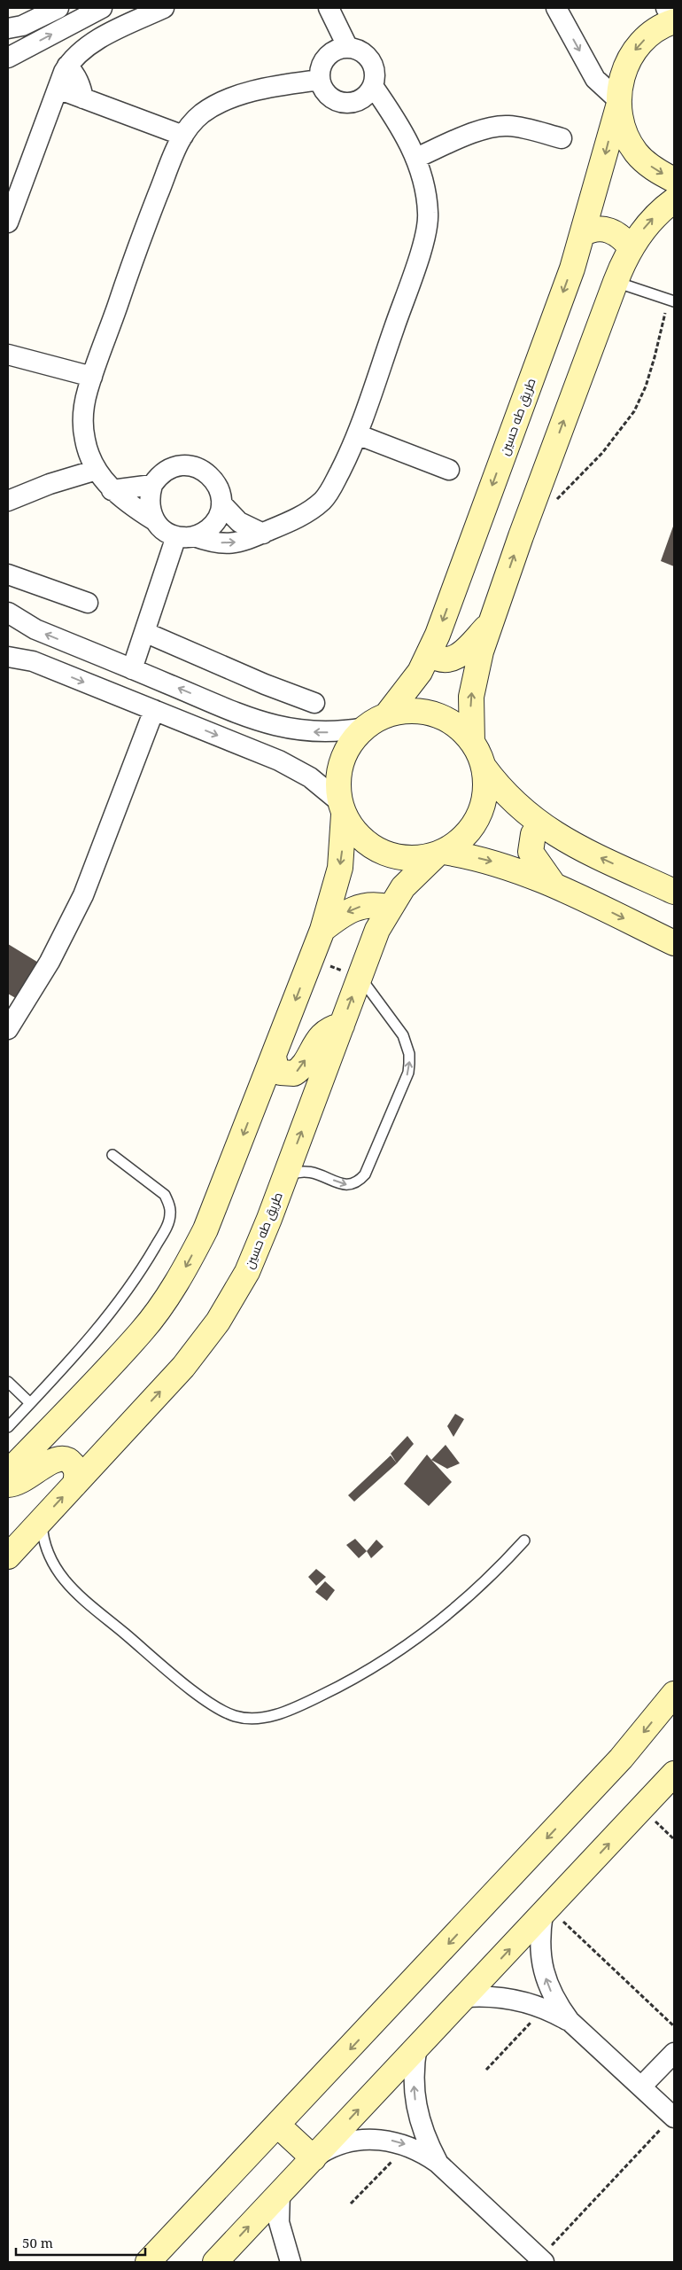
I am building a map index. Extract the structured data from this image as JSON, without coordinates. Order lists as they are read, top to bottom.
{
  "streets": {
    "main road": ["طريق طه حسين"]
  },
  "scale_bar": "50 m"
}
